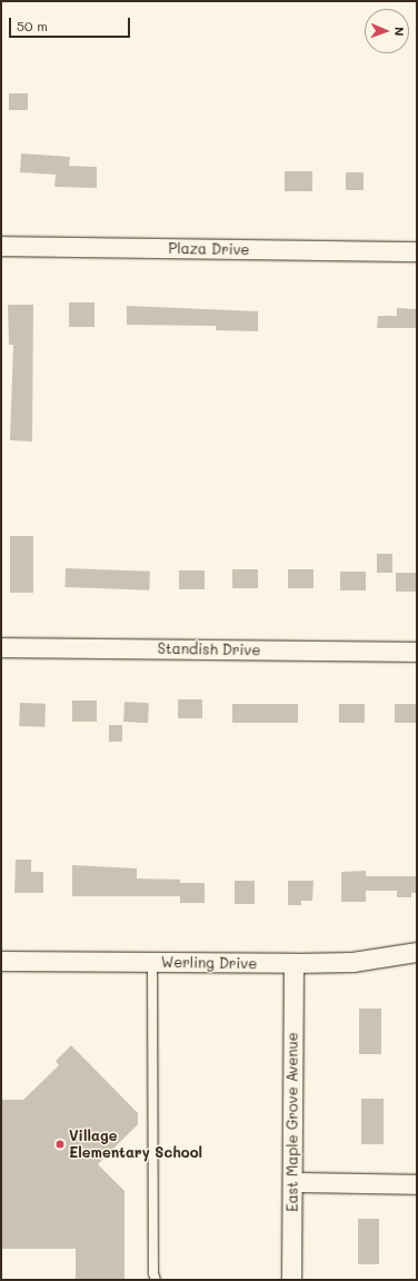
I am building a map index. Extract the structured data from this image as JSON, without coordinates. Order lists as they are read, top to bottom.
{
  "streets": {
    "street": [
      "Plaza Drive",
      "Standish Drive",
      "Werling Drive",
      "East Maple Grove Avenue"
    ]
  },
  "crossings": [
    ["Werling Drive", "East Maple Grove Avenue"]
  ],
  "places": ["Village Elementary School"],
  "scale_bar": "50 m",
  "north": "right"
}
